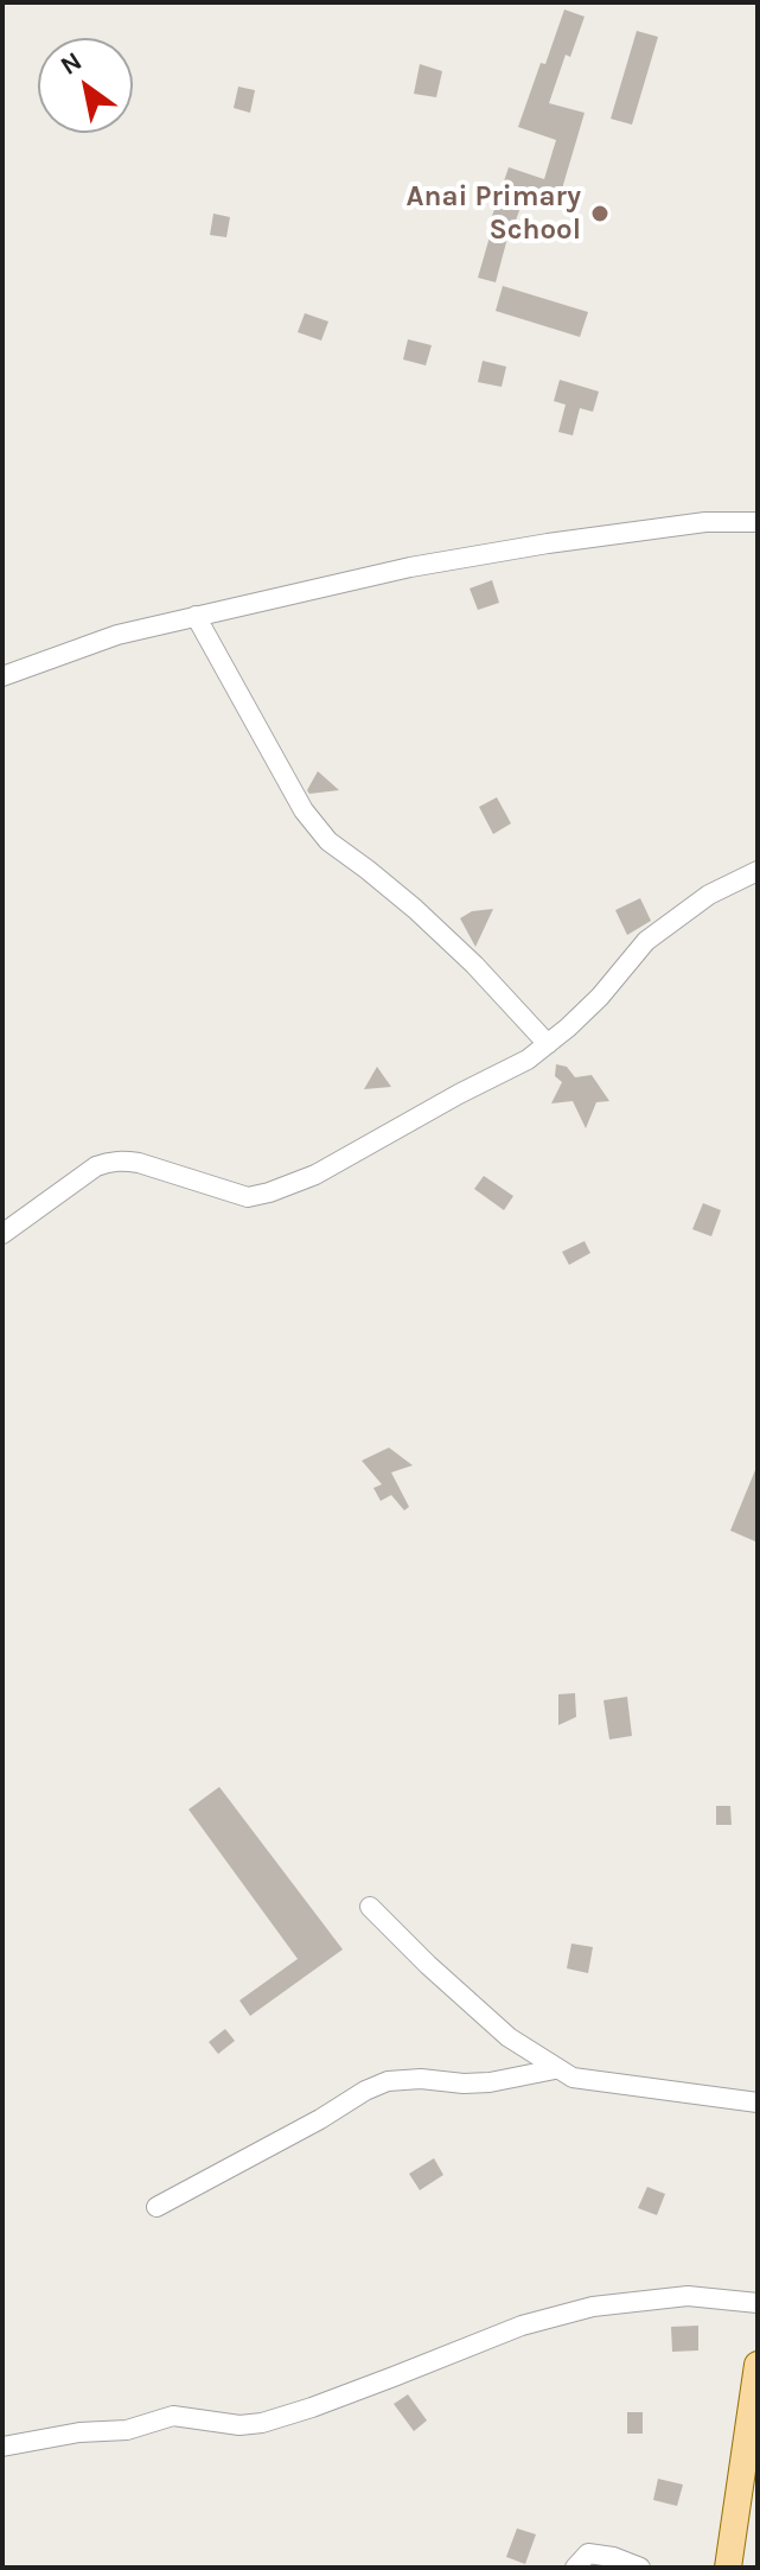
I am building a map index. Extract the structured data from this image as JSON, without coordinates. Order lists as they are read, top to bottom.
{
  "places": ["Anai Primary School"],
  "north": "top left"
}
